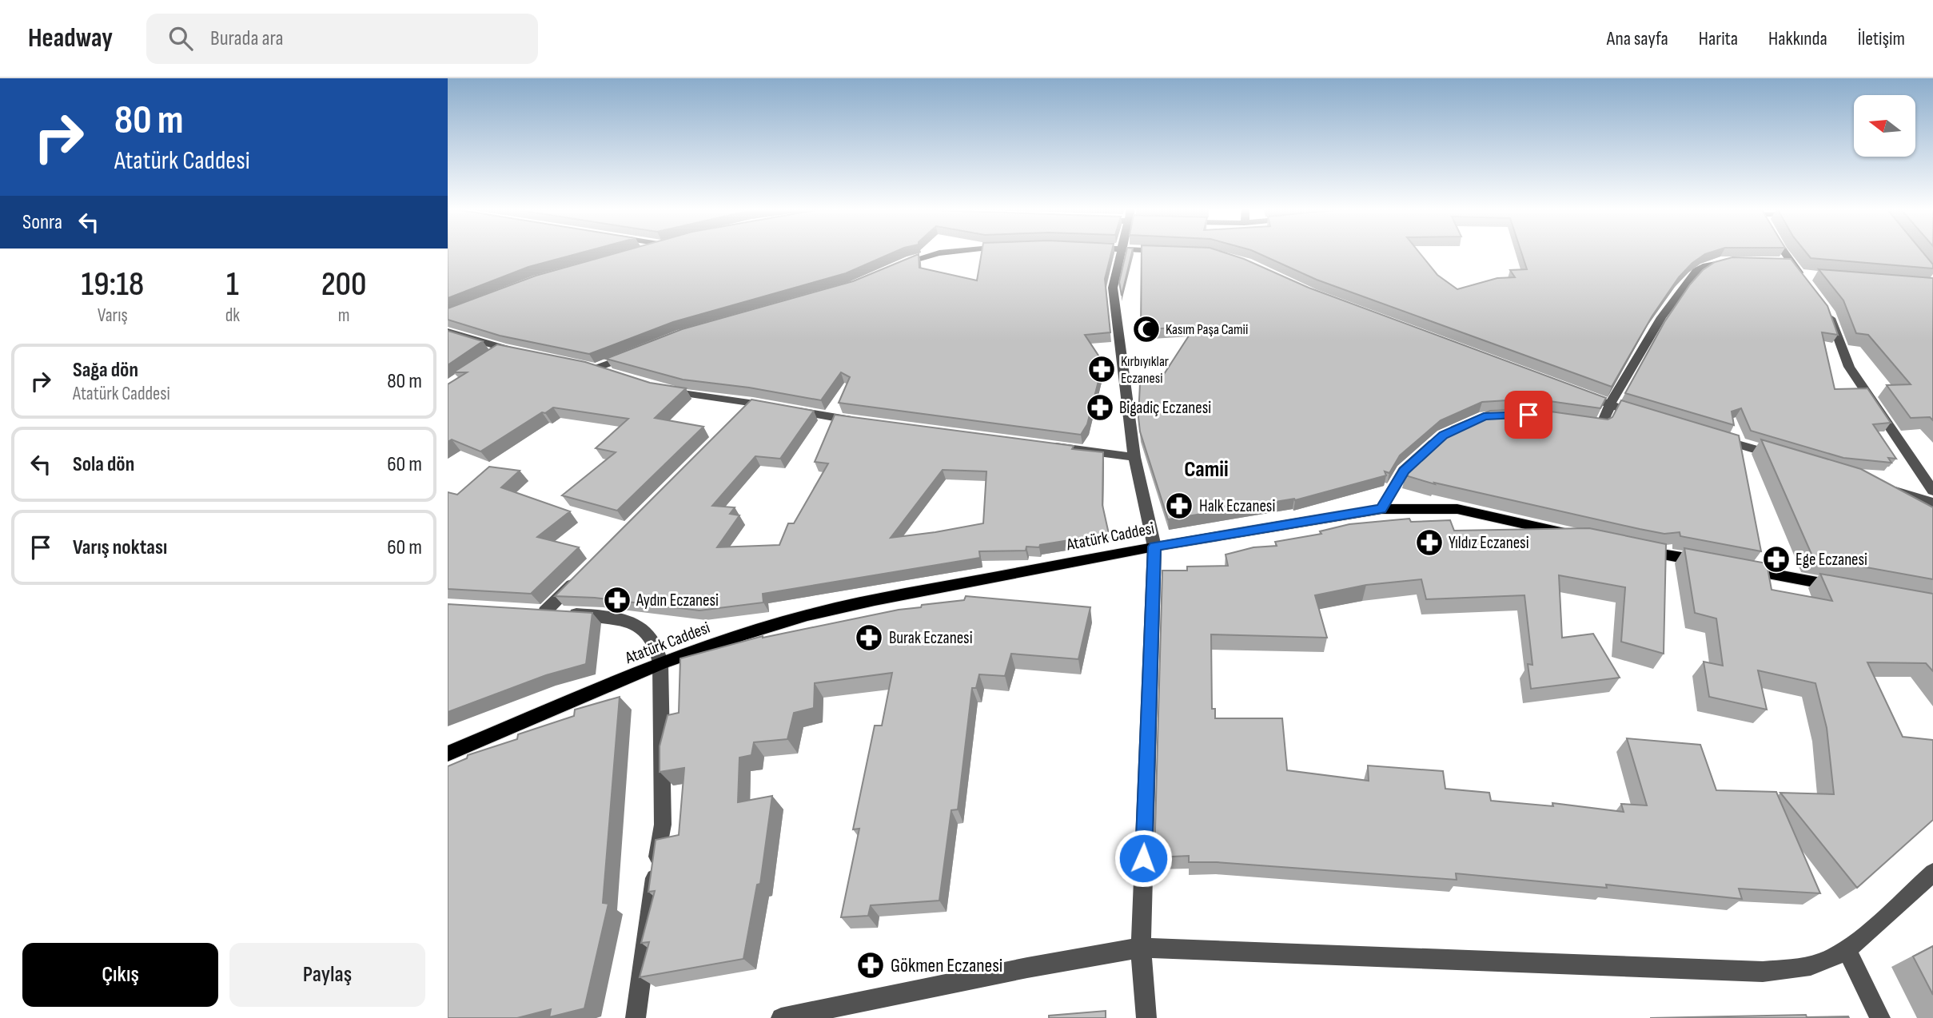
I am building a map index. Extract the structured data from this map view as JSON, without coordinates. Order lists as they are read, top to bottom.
{
  "streets": {
    "main road": ["Atatürk Caddesi"]
  },
  "districts": ["Camii"],
  "places": {
    "mosque": ["Kasım Paşa Camii"],
    "pharmacy": [
      "Kırbıyıklar Eczanesi",
      "Bigadiç Eczanesi",
      "Halk Eczanesi",
      "Yıldız Eczanesi",
      "Ege Eczanesi",
      "Aydın Eczanesi",
      "Burak Eczanesi",
      "Gökmen Eczanesi"
    ]
  },
  "north": "left",
  "page": {
    "header": "Headway",
    "search": "Burada ara",
    "nav": [
      "Ana sayfa",
      "Harita",
      "Hakkında",
      "İletişim"
    ],
    "turn": ["80 m", "Atatürk Caddesi"],
    "then": "Sonra",
    "eta": [
      "19:18",
      "Varış",
      "1",
      "dk",
      "200",
      "m"
    ],
    "list": [
      {
        "name": "Sağa dön",
        "note": "Atatürk Caddesi",
        "value": "80 m"
      },
      {
        "name": "Sola dön",
        "value": "60 m"
      },
      {
        "name": "Varış noktası",
        "value": "60 m"
      }
    ],
    "buttons": ["Çıkış", "Paylaş"]
  }
}
